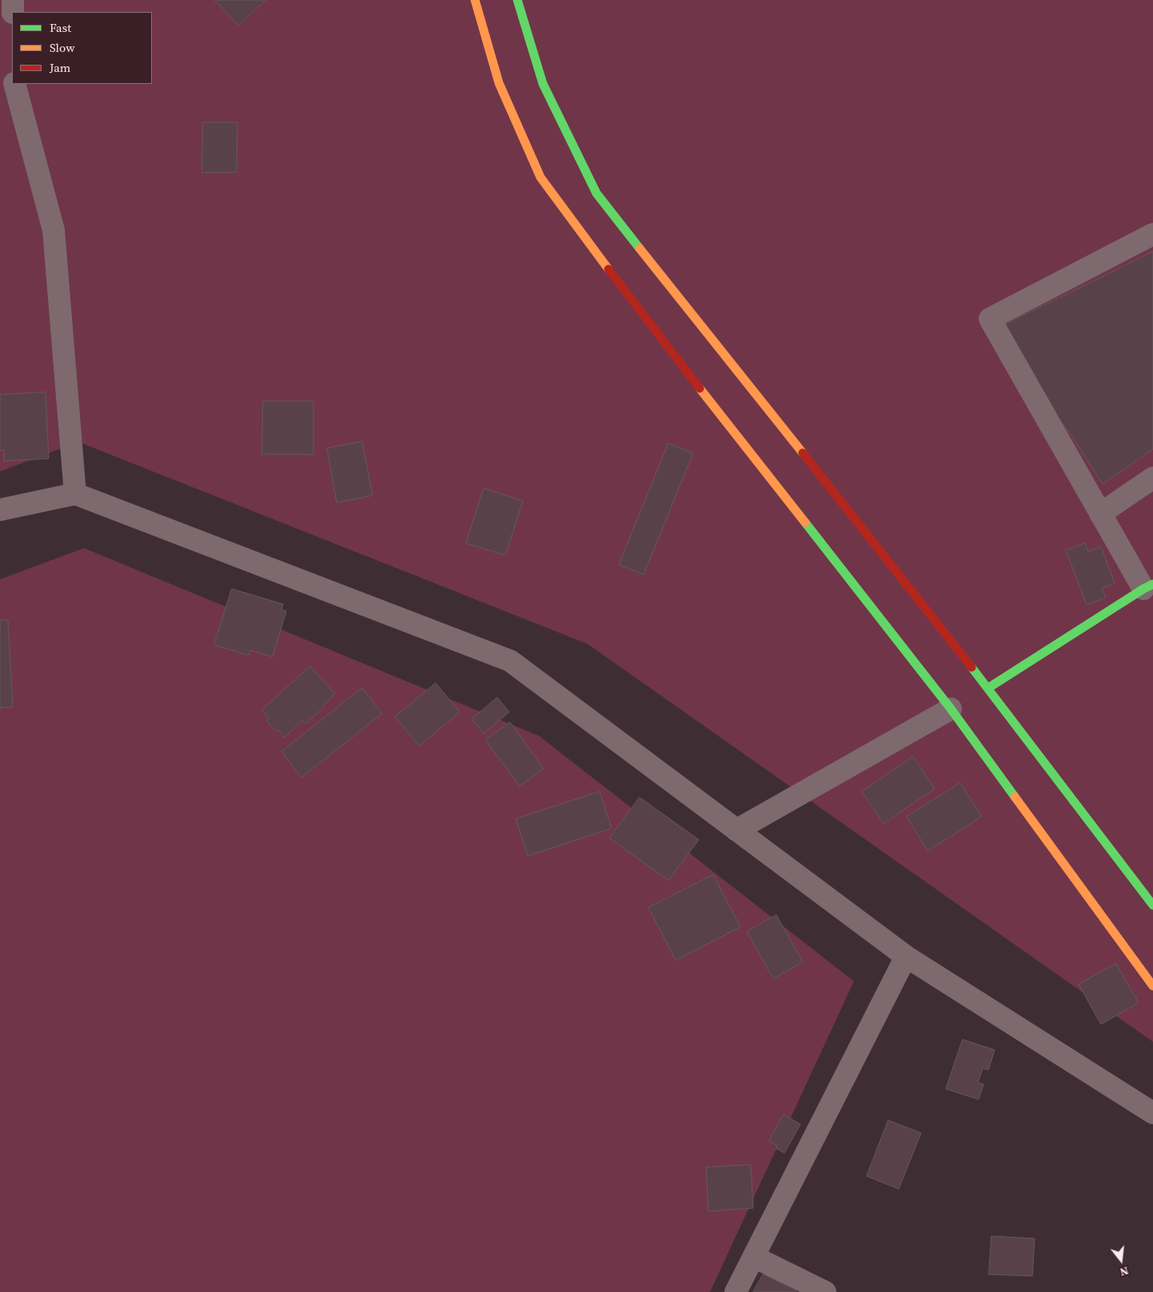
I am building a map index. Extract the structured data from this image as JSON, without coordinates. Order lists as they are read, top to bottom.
{
  "legend": ["Fast", "Slow", "Jam"],
  "north": "bottom"
}
